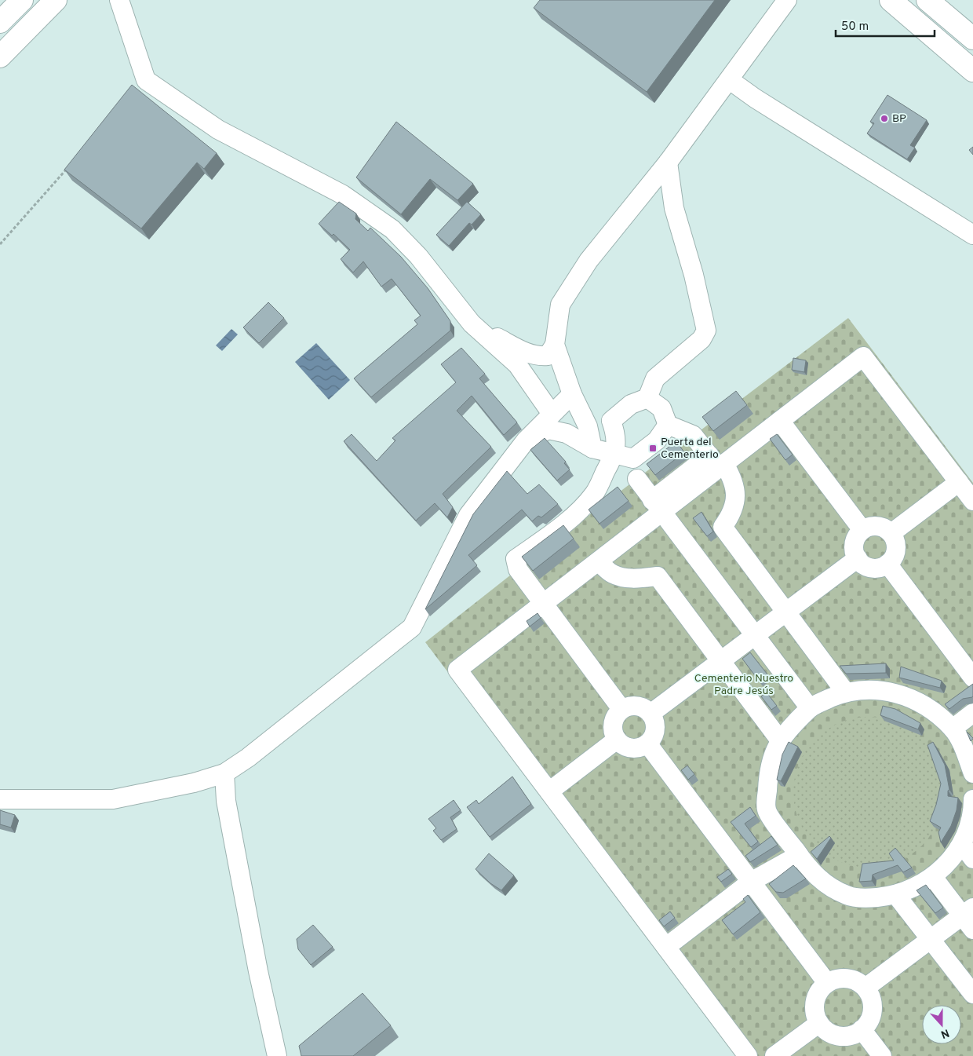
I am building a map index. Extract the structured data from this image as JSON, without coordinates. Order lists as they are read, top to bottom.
{
  "parks": ["Cementerio Nuestro Padre Jesús"],
  "places": {
    "other": ["BP"],
    "transit": ["Puerta del Cementerio"]
  },
  "scale_bar": "50 m",
  "north": "bottom"
}
